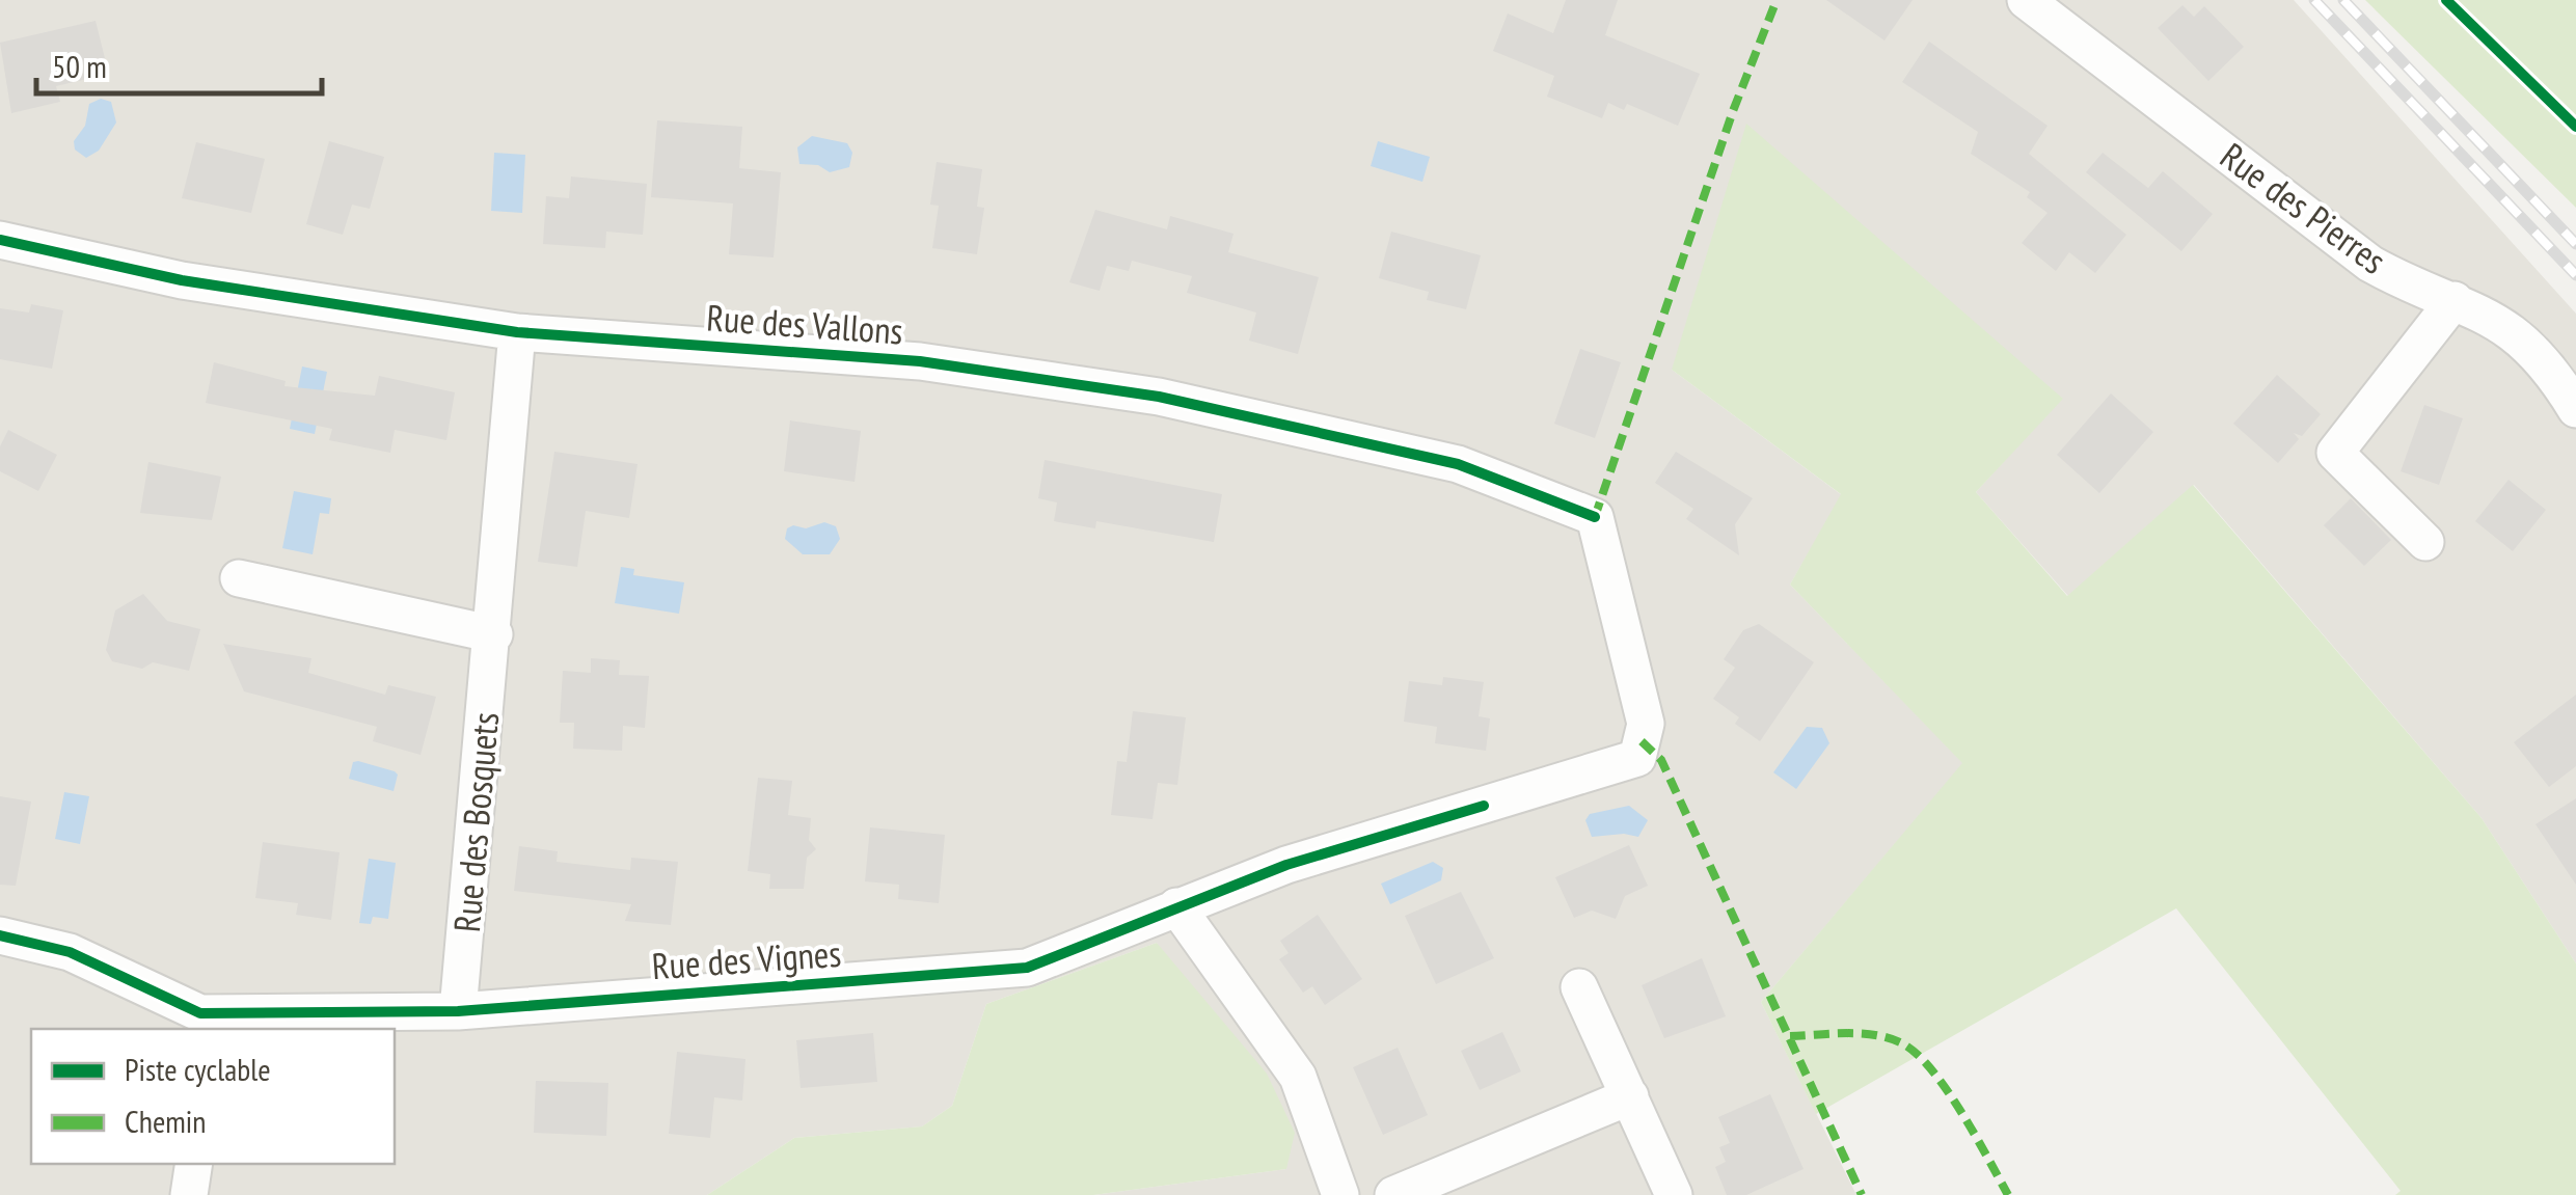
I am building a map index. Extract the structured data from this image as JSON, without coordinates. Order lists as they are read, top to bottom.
{
  "streets": {
    "street": [
      "Rue des Pierres",
      "Rue des Vallons",
      "Rue des Bosquets",
      "Rue des Vignes"
    ]
  },
  "crossings": [
    ["Rue des Vallons", "Rue des Bosquets"],
    ["Rue des Vallons", "Rue des Vignes"],
    ["Rue des Bosquets", "Rue des Vignes"]
  ],
  "legend": ["Piste cyclable", "Chemin"],
  "scale_bar": "50 m"
}
